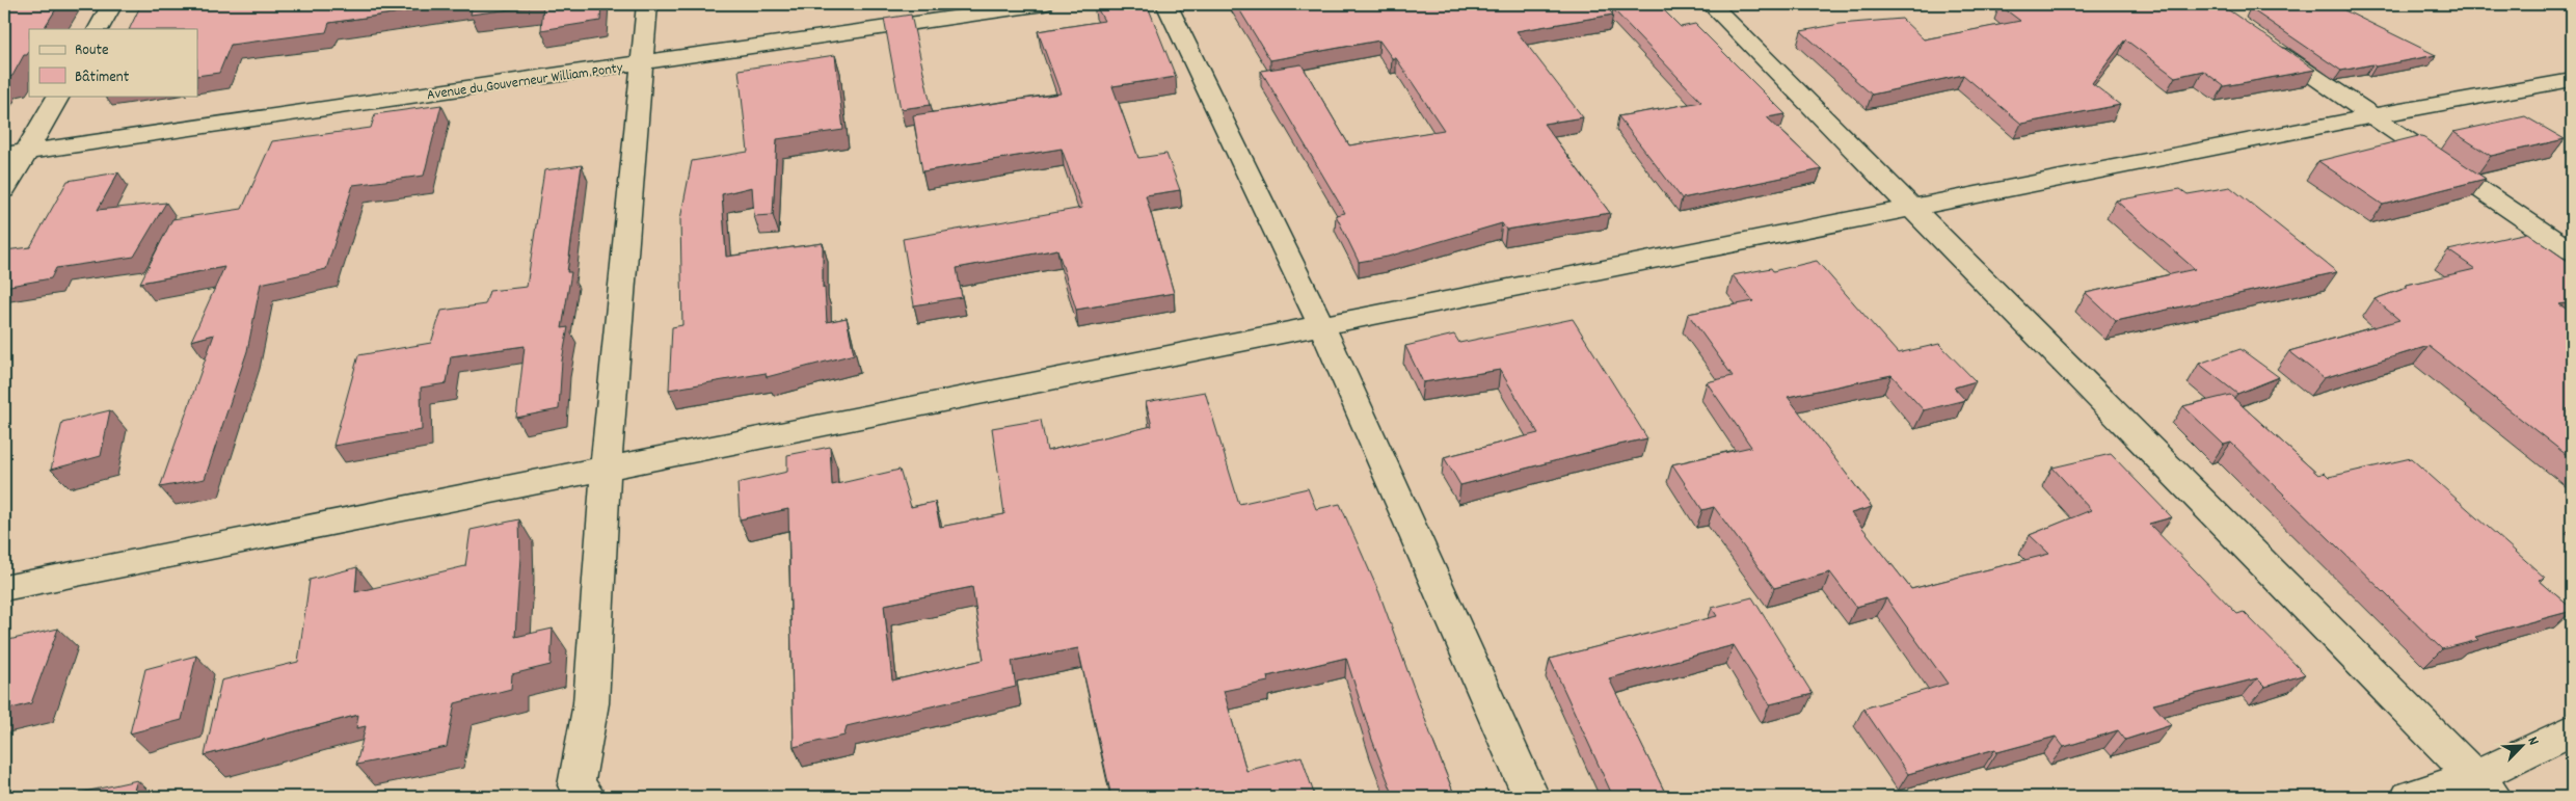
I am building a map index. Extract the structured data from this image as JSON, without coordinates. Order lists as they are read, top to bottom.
{
  "streets": {
    "street": ["Avenue du Gouverneur William Ponty"]
  },
  "legend": ["Route", "Bâtiment"],
  "north": "top right"
}
